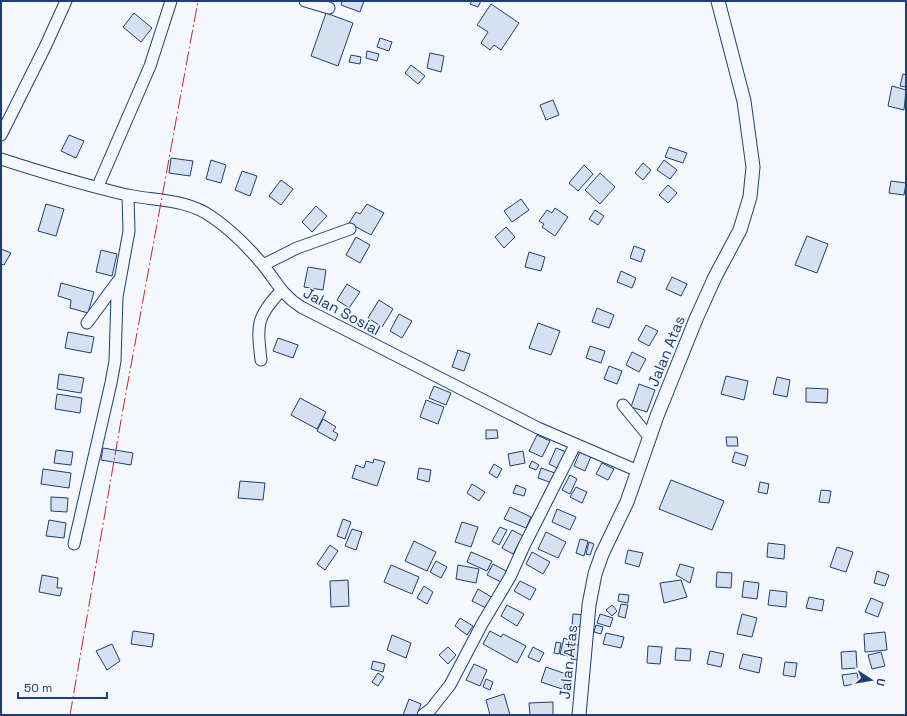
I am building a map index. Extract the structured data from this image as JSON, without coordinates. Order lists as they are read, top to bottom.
{
  "streets": {
    "street": ["Jalan Sosial", "Jalan Atas"]
  },
  "crossings": [
    ["Jalan Sosial", "Jalan Atas"]
  ],
  "scale_bar": "50 m",
  "north": "right"
}
